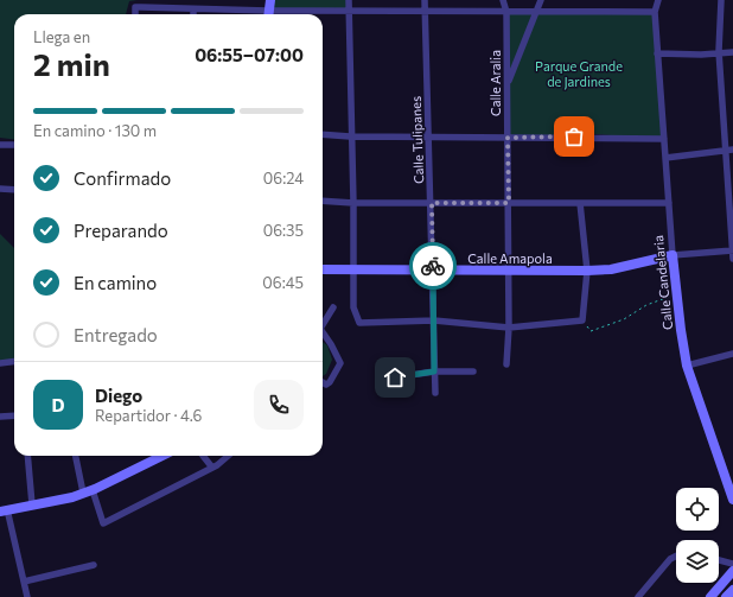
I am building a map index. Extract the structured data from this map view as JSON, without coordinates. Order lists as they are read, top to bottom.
{
  "streets": {
    "street": [
      "Calle Aralia",
      "Calle Tulipanes",
      "Calle Amapola",
      "Calle Candelaria"
    ]
  },
  "crossings": [
    ["Calle Aralia", "Calle Amapola"],
    ["Calle Tulipanes", "Calle Amapola"],
    ["Calle Amapola", "Calle Candelaria"]
  ],
  "parks": ["Parque Grande de Jardines"],
  "page": {
    "heading": ["2 min", "Llega en", "06:55–07:00"],
    "panel": ["Diego", "Repartidor · 4.6"],
    "bar": "En camino · 130 m",
    "list": [
      ["Confirmado", "06:24"],
      ["Preparando", "06:35"],
      ["En camino", "06:45"],
      "Entregado"
    ],
    "round": "D"
  }
}
